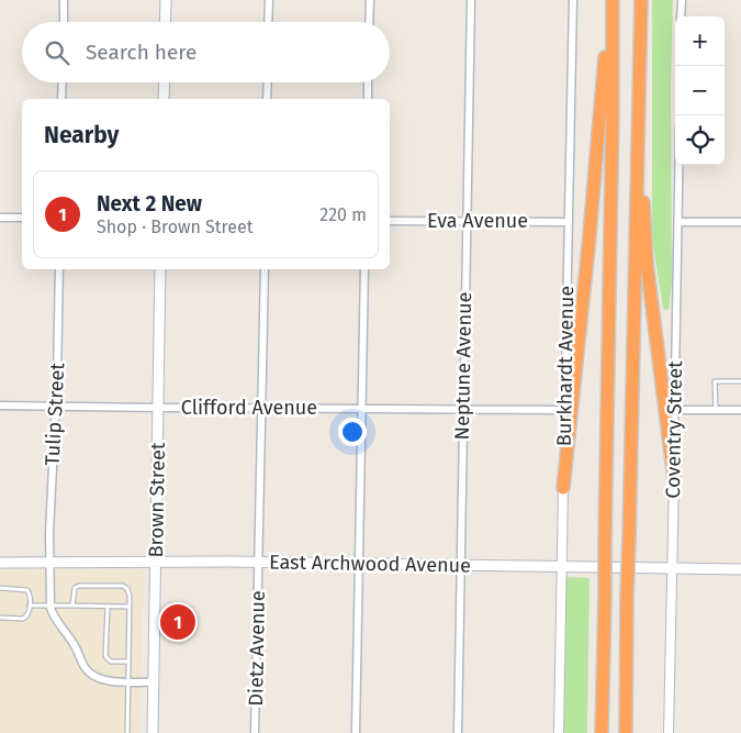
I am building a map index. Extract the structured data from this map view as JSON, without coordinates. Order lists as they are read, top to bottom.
{
  "streets": {
    "main road": ["Brown Street", "East Archwood Avenue"],
    "street": [
      "Eva Avenue",
      "Neptune Avenue",
      "Burkhardt Avenue",
      "Clifford Avenue",
      "Tulip Street",
      "Coventry Street",
      "Dietz Avenue"
    ]
  },
  "crossings": [
    ["Eva Avenue", "Neptune Avenue"],
    ["Eva Avenue", "Burkhardt Avenue"],
    ["Neptune Avenue", "Clifford Avenue"],
    ["Neptune Avenue", "East Archwood Avenue"],
    ["Burkhardt Avenue", "Clifford Avenue"],
    ["Burkhardt Avenue", "East Archwood Avenue"],
    ["Clifford Avenue", "Tulip Street"],
    ["Clifford Avenue", "Brown Street"],
    ["Clifford Avenue", "Dietz Avenue"],
    ["Tulip Street", "East Archwood Avenue"],
    ["Coventry Street", "East Archwood Avenue"],
    ["Brown Street", "East Archwood Avenue"],
    ["East Archwood Avenue", "Dietz Avenue"]
  ],
  "page": {
    "map_buttons": ["+", "−"],
    "search": "Search here",
    "heading": "Nearby",
    "list": [
      {
        "mark": "1",
        "name": "Next 2 New",
        "note": "Shop · Brown Street",
        "value": "220 m"
      }
    ],
    "pins": "1"
  }
}
